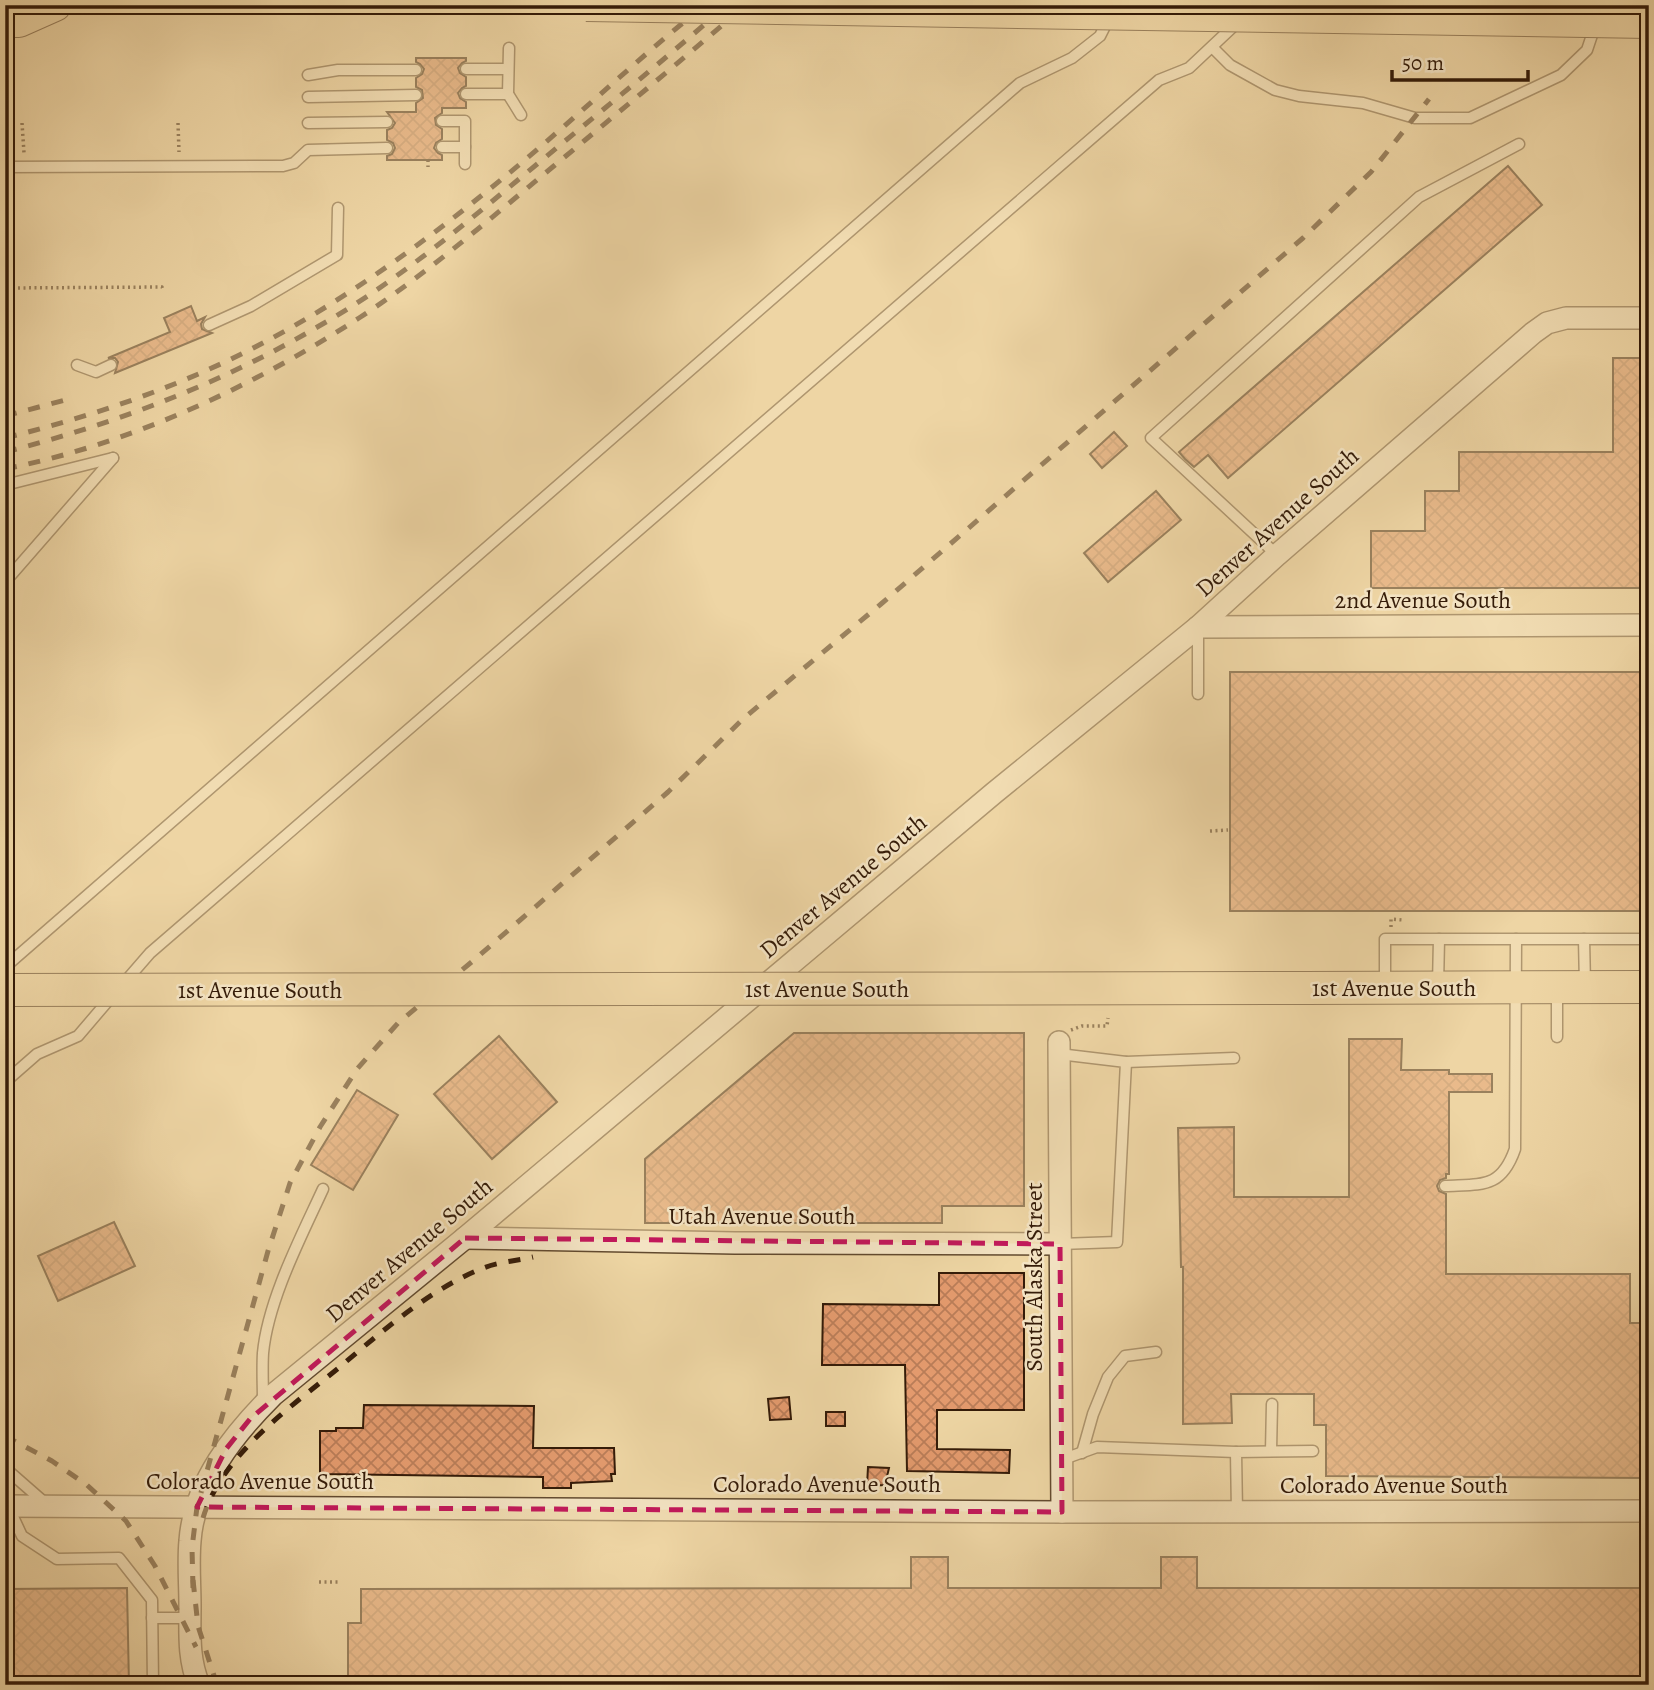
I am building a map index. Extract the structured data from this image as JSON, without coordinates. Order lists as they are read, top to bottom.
{
  "streets": {
    "main road": ["1st Avenue South"],
    "street": [
      "Denver Avenue South",
      "2nd Avenue South",
      "Utah Avenue South",
      "South Alaska Street",
      "Colorado Avenue South"
    ]
  },
  "crossings": [
    ["Denver Avenue South", "2nd Avenue South"],
    ["Denver Avenue South", "Utah Avenue South"],
    ["Denver Avenue South", "Colorado Avenue South"],
    ["Utah Avenue South", "South Alaska Street"],
    ["South Alaska Street", "Colorado Avenue South"]
  ],
  "scale_bar": "50 m"
}
